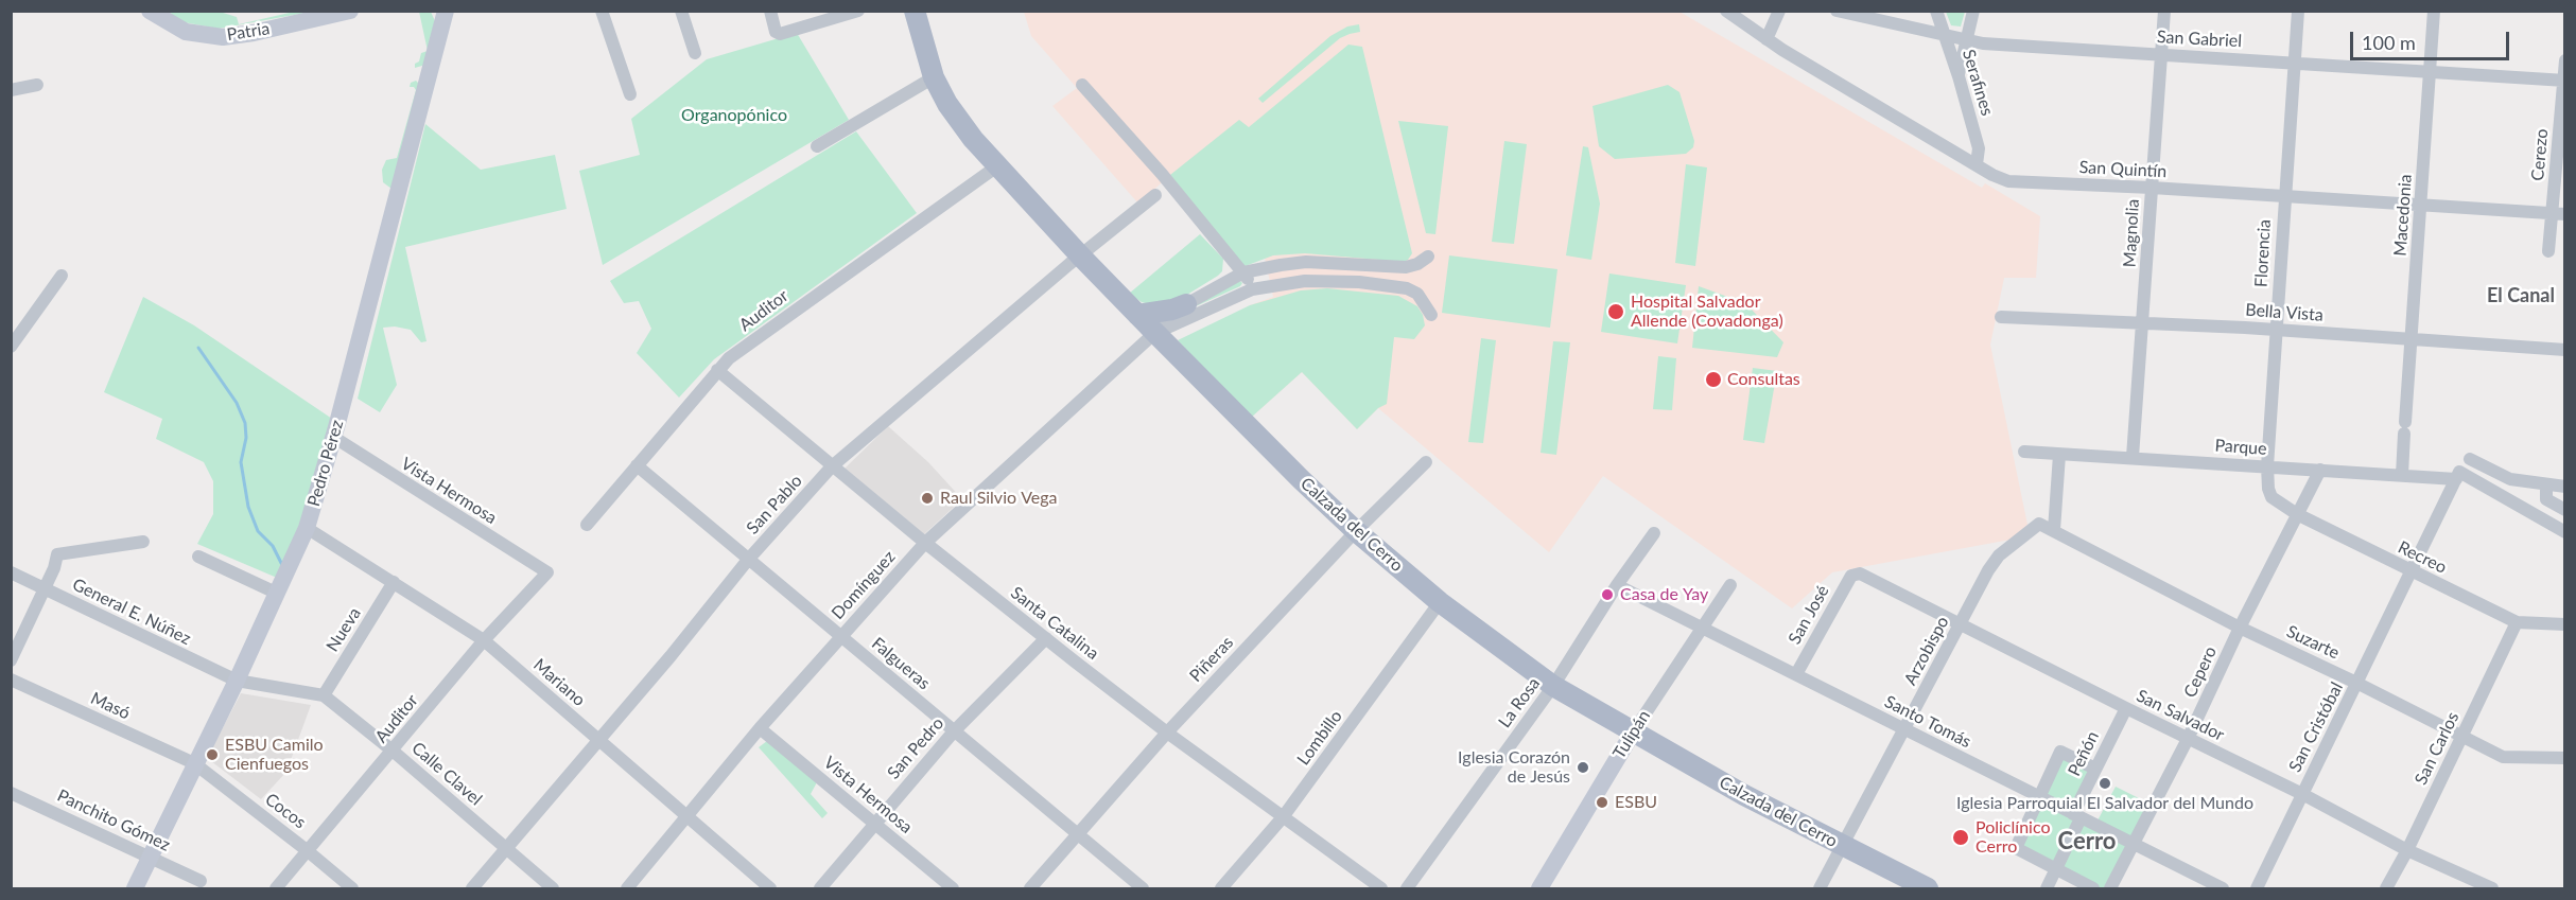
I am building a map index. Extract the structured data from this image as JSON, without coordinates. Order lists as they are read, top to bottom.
{
  "streets": {
    "main road": ["Calzada del Cerro"],
    "street": [
      "Patria",
      "San Gabriel",
      "Serafines",
      "Cerezo",
      "San Quintín",
      "Macedonia",
      "Magnolia",
      "Florencia",
      "Auditor",
      "Bella Vista",
      "Parque",
      "Pedro Pérez",
      "Vista Hermosa",
      "San Pablo",
      "Recreo",
      "Domínguez",
      "General E. Núñez",
      "San José",
      "Santa Catalina",
      "Nueva",
      "Suzarte",
      "Arzobispo",
      "Piñeras",
      "Falgueras",
      "Cepero",
      "Mariano",
      "La Rosa",
      "Masó",
      "San Salvador",
      "Santo Tomás",
      "San Cristóbal",
      "Tulipán",
      "Lombillo",
      "San Pedro",
      "San Carlos",
      "Peñón",
      "Calle Clavel",
      "Cocos",
      "Panchito Gómez"
    ]
  },
  "crossings": [
    ["San Gabriel", "Serafines"],
    ["San Gabriel", "Cerezo"],
    ["San Gabriel", "Macedonia"],
    ["San Gabriel", "Magnolia"],
    ["San Gabriel", "Florencia"],
    ["Serafines", "San Quintín"],
    ["Cerezo", "San Quintín"],
    ["San Quintín", "Macedonia"],
    ["San Quintín", "Magnolia"],
    ["San Quintín", "Florencia"],
    ["Macedonia", "Bella Vista"],
    ["Macedonia", "Parque"],
    ["Magnolia", "Bella Vista"],
    ["Magnolia", "Parque"],
    ["Florencia", "Bella Vista"],
    ["Florencia", "Parque"],
    ["Florencia", "Recreo"],
    ["Auditor", "Vista Hermosa"],
    ["Auditor", "Calzada del Cerro"],
    ["Auditor", "Santa Catalina"],
    ["Auditor", "Falgueras"],
    ["Auditor", "Mariano"],
    ["Auditor", "Calle Clavel"],
    ["Auditor", "Cocos"],
    ["Parque", "Cepero"],
    ["Parque", "San Cristóbal"],
    ["Pedro Pérez", "Vista Hermosa"],
    ["Pedro Pérez", "General E. Núñez"],
    ["Pedro Pérez", "Mariano"],
    ["Pedro Pérez", "Masó"],
    ["Pedro Pérez", "Calle Clavel"],
    ["Pedro Pérez", "Cocos"],
    ["Pedro Pérez", "Panchito Gómez"],
    ["Vista Hermosa", "Domínguez"],
    ["Vista Hermosa", "San Pedro"],
    ["San Pablo", "Calzada del Cerro"],
    ["San Pablo", "Santa Catalina"],
    ["San Pablo", "Falgueras"],
    ["San Pablo", "Mariano"],
    ["San Pablo", "Calle Clavel"],
    ["Calzada del Cerro", "Domínguez"],
    ["Calzada del Cerro", "Arzobispo"],
    ["Calzada del Cerro", "Piñeras"],
    ["Calzada del Cerro", "La Rosa"],
    ["Calzada del Cerro", "Tulipán"],
    ["Calzada del Cerro", "Lombillo"],
    ["Recreo", "Cepero"],
    ["Recreo", "San Cristóbal"],
    ["Recreo", "San Carlos"],
    ["Domínguez", "Santa Catalina"],
    ["Domínguez", "Falgueras"],
    ["Domínguez", "Mariano"],
    ["General E. Núñez", "Calle Clavel"],
    ["San José", "San Salvador"],
    ["San José", "Santo Tomás"],
    ["Santa Catalina", "Piñeras"],
    ["Santa Catalina", "Lombillo"],
    ["Santa Catalina", "San Pedro"],
    ["Nueva", "Mariano"],
    ["Nueva", "Calle Clavel"],
    ["Suzarte", "Arzobispo"],
    ["Suzarte", "Cepero"],
    ["Suzarte", "San Cristóbal"],
    ["Suzarte", "San Carlos"],
    ["Arzobispo", "San Salvador"],
    ["Arzobispo", "Santo Tomás"],
    ["Piñeras", "Falgueras"],
    ["Falgueras", "San Pedro"],
    ["Cepero", "San Salvador"],
    ["Cepero", "Santo Tomás"],
    ["La Rosa", "Santo Tomás"],
    ["Masó", "Cocos"],
    ["San Salvador", "San Cristóbal"],
    ["San Salvador", "San Carlos"],
    ["San Salvador", "Peñón"],
    ["Santo Tomás", "Tulipán"],
    ["Santo Tomás", "Peñón"]
  ],
  "districts": ["El Canal", "Cerro"],
  "parks": ["Organopónico"],
  "places": [
    "Hospital Salvador Allende (Covadonga)",
    "Consultas",
    "Raul Silvio Vega",
    "Casa de Yay",
    "ESBU Camilo Cienfuegos",
    "Iglesia Corazón de Jesús",
    "Iglesia Parroquial El Salvador del Mundo",
    "ESBU",
    "Policlínico Cerro"
  ],
  "scale_bar": "100 m"
}
